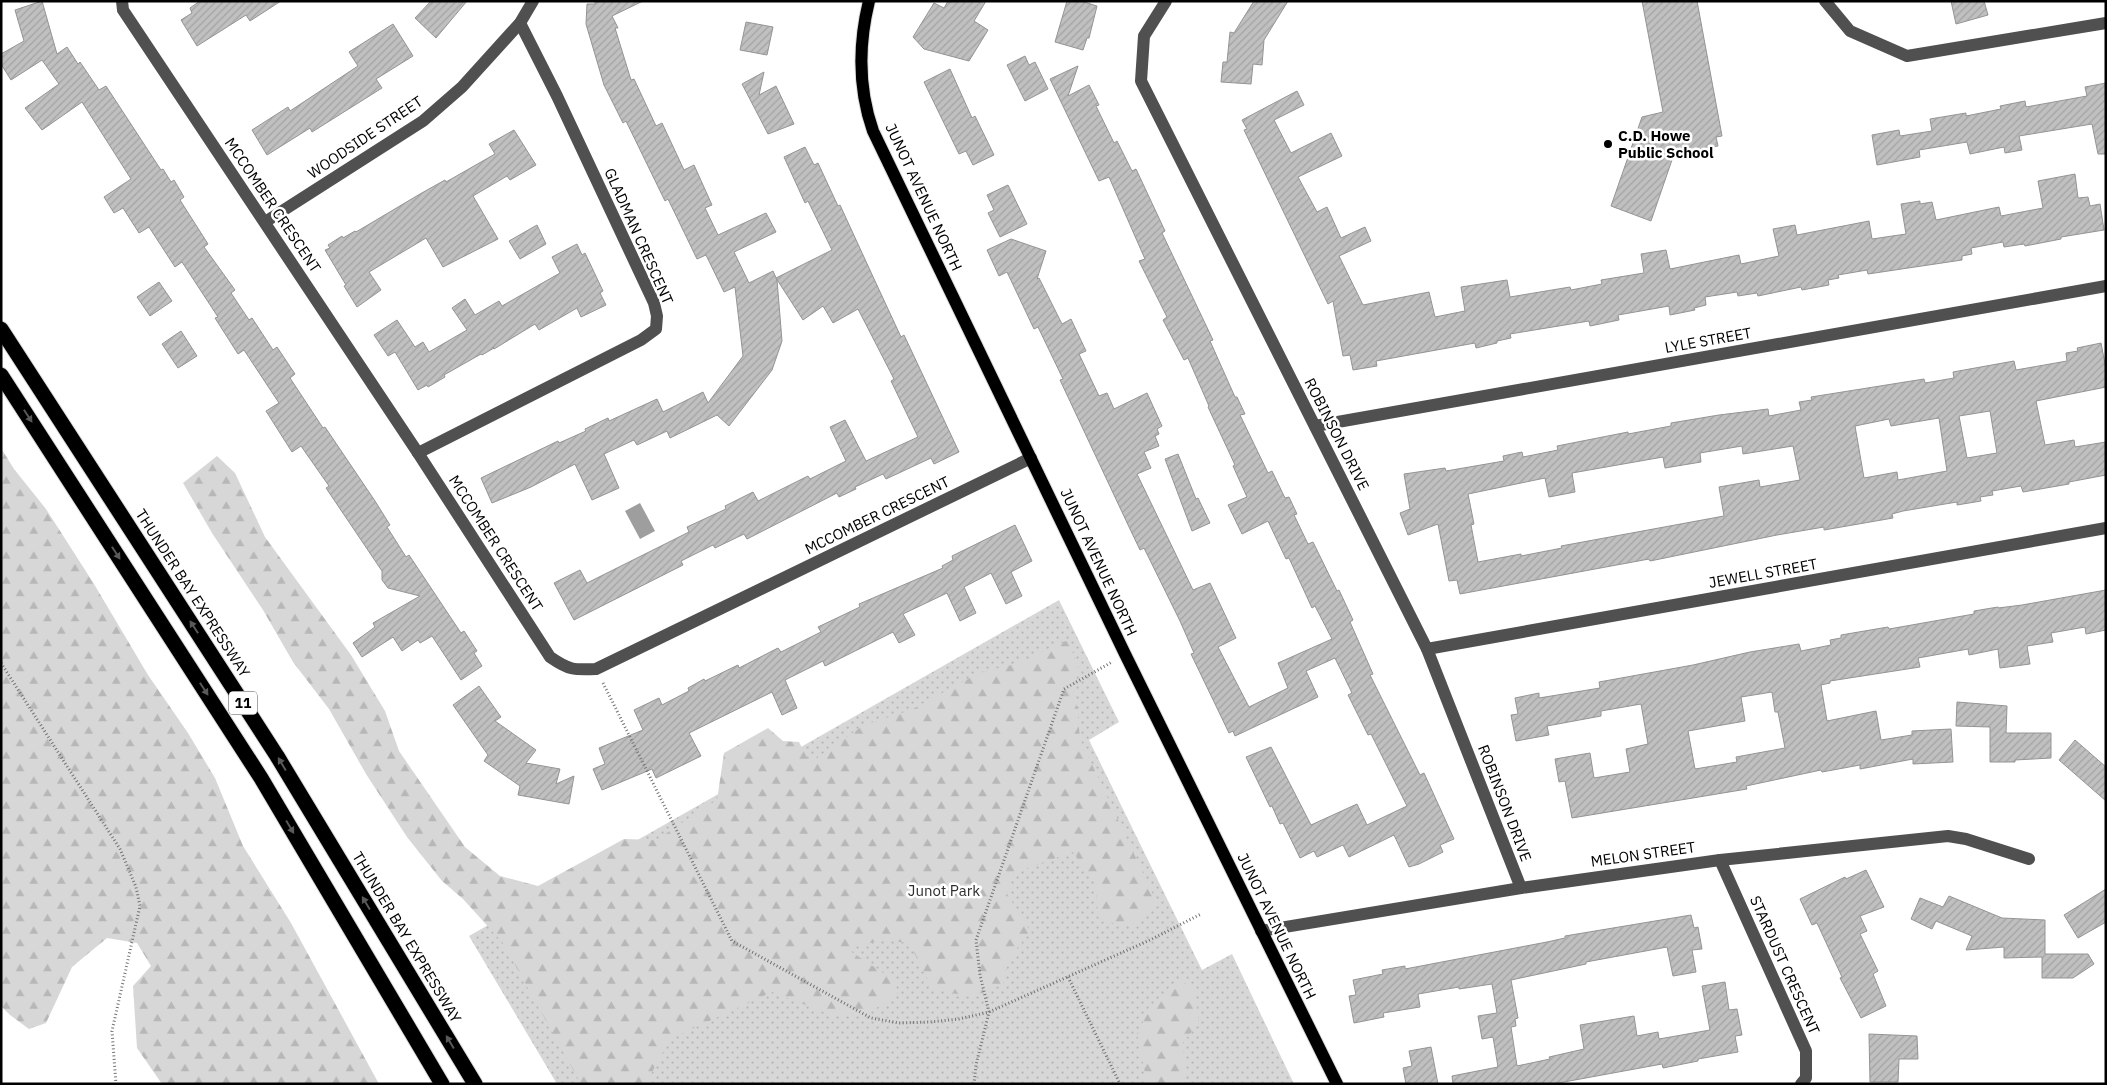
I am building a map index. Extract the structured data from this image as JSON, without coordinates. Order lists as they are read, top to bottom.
{
  "streets": {
    "highway": ["THUNDER BAY EXPRESSWAY", "11"],
    "main road": ["JUNOT AVENUE NORTH"],
    "street": [
      "WOODSIDE STREET",
      "MCCOMBER CRESCENT",
      "GLADMAN CRESCENT",
      "LYLE STREET",
      "ROBINSON DRIVE",
      "JEWELL STREET",
      "MELON STREET",
      "STARDUST CRESCENT"
    ]
  },
  "crossings": [
    ["WOODSIDE STREET", "MCCOMBER CRESCENT"],
    ["WOODSIDE STREET", "GLADMAN CRESCENT"],
    ["JUNOT AVENUE NORTH", "MCCOMBER CRESCENT"],
    ["JUNOT AVENUE NORTH", "MELON STREET"],
    ["MCCOMBER CRESCENT", "GLADMAN CRESCENT"],
    ["LYLE STREET", "ROBINSON DRIVE"],
    ["ROBINSON DRIVE", "JEWELL STREET"],
    ["ROBINSON DRIVE", "MELON STREET"],
    ["MELON STREET", "STARDUST CRESCENT"]
  ],
  "parks": ["Junot Park"],
  "places": ["C.D. Howe Public School"]
}
